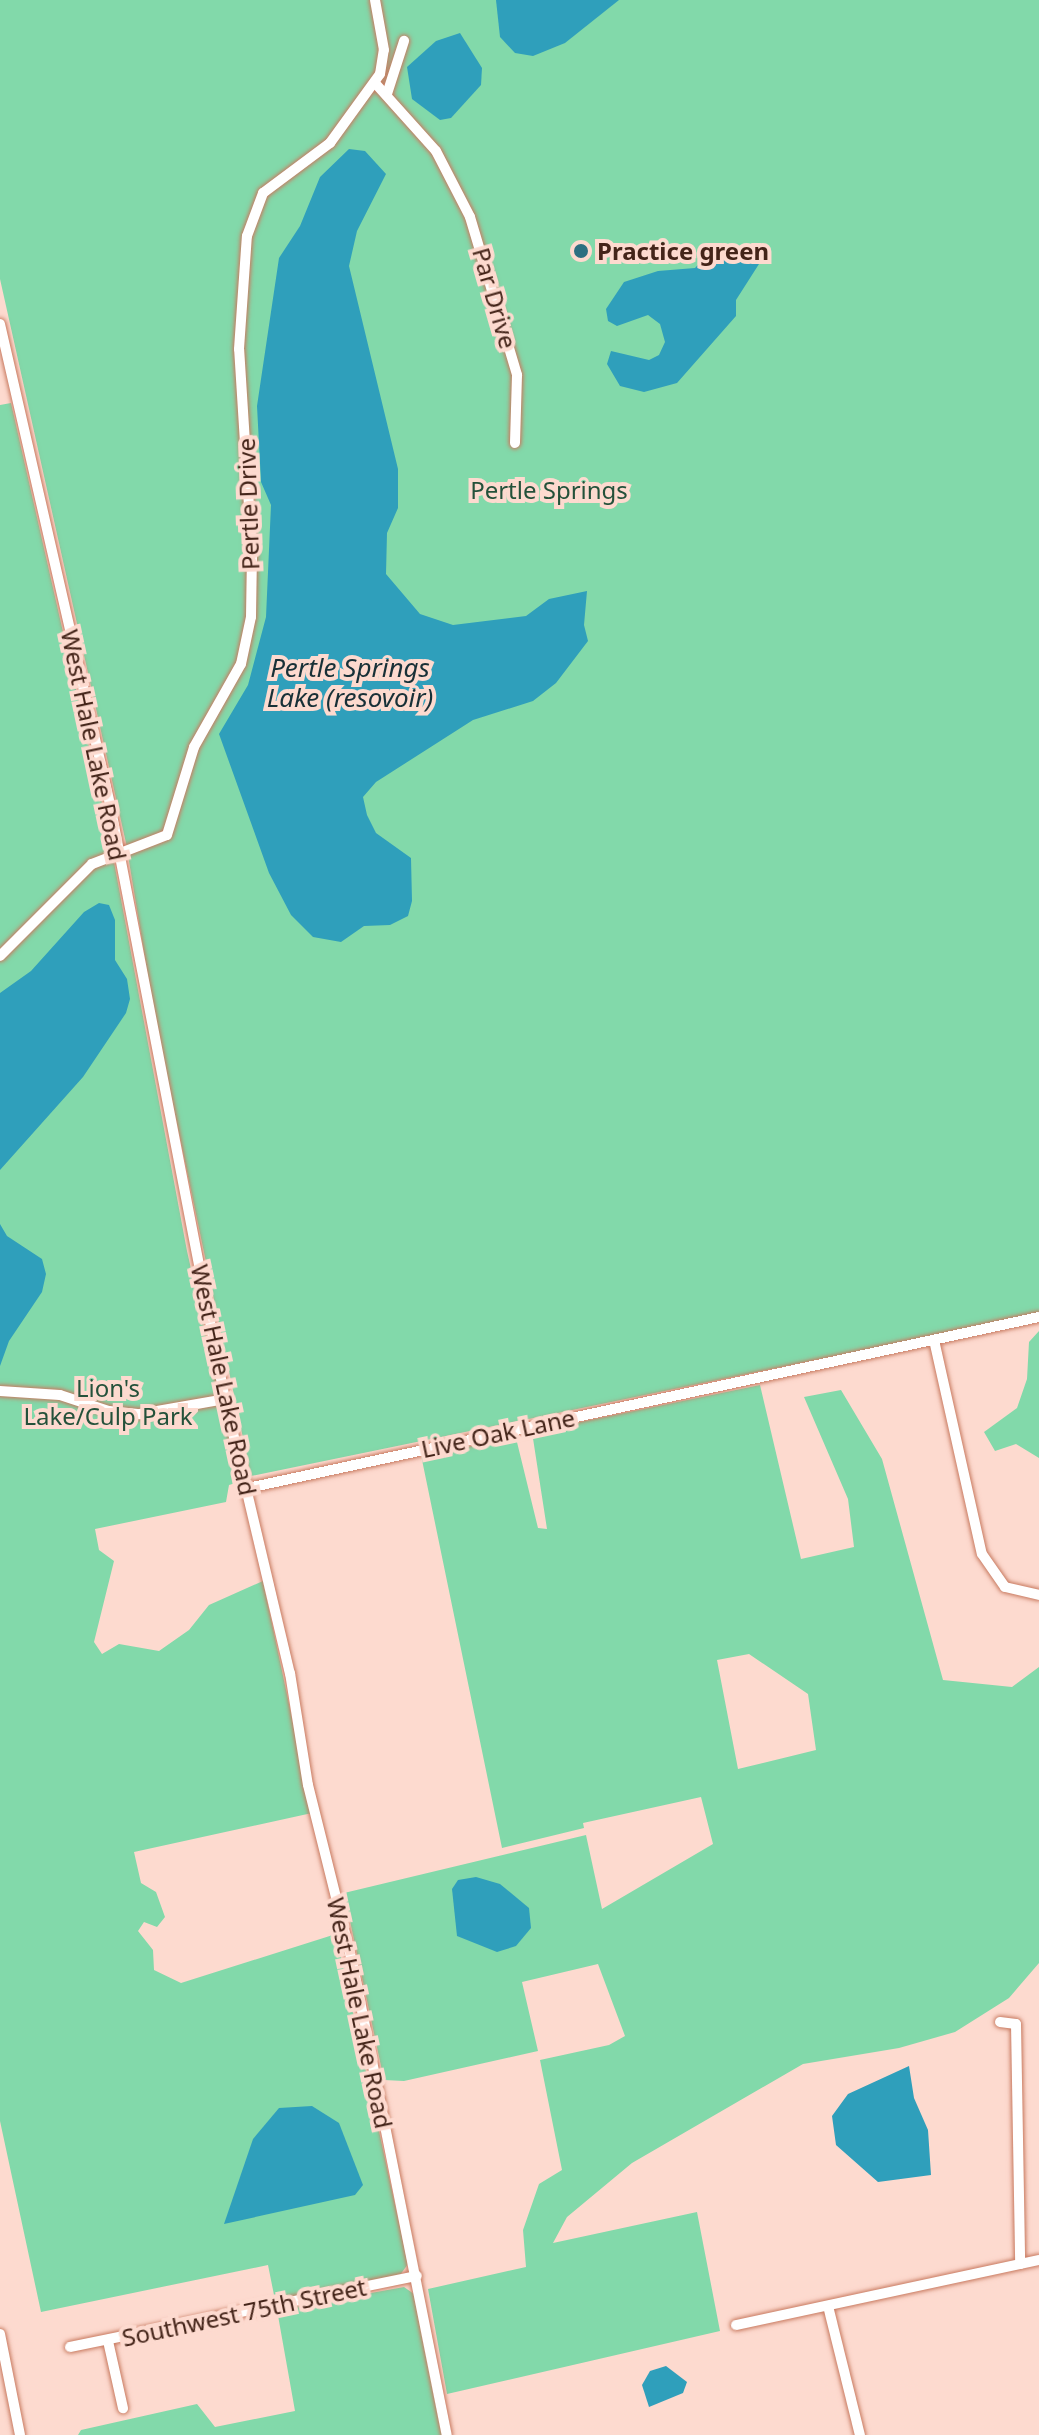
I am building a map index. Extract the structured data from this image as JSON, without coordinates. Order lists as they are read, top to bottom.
{
  "streets": {
    "street": [
      "Par Drive",
      "Pertle Drive",
      "West Hale Lake Road",
      "Live Oak Lane",
      "Southwest 75th Street"
    ]
  },
  "crossings": [
    ["Par Drive", "Pertle Drive"],
    ["Pertle Drive", "West Hale Lake Road"],
    ["West Hale Lake Road", "Live Oak Lane"],
    ["West Hale Lake Road", "Southwest 75th Street"]
  ],
  "water": ["Pertle Springs Lake (resovoir)"],
  "parks": ["Pertle Springs", "Lion's Lake/Culp Park"],
  "places": ["Practice green"]
}
